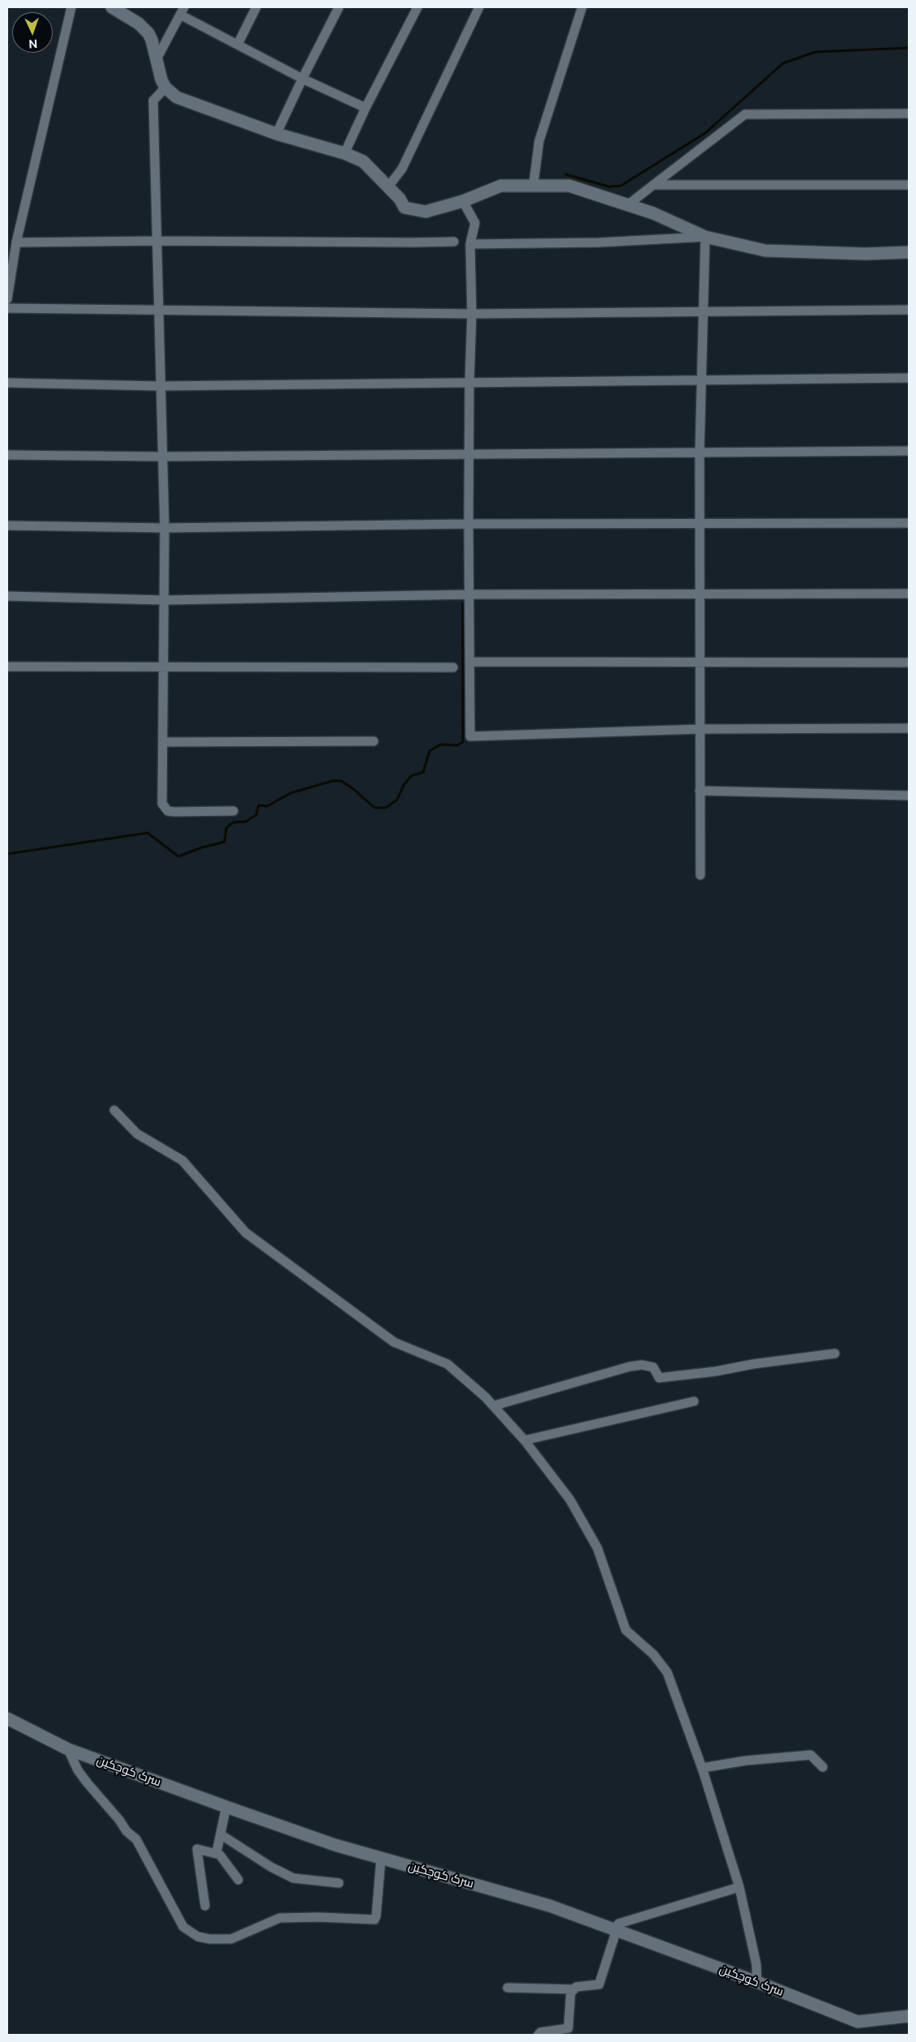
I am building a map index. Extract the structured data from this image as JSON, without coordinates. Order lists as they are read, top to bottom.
{
  "streets": {
    "main road": ["سرک کوچکین"]
  },
  "north": "bottom"
}
